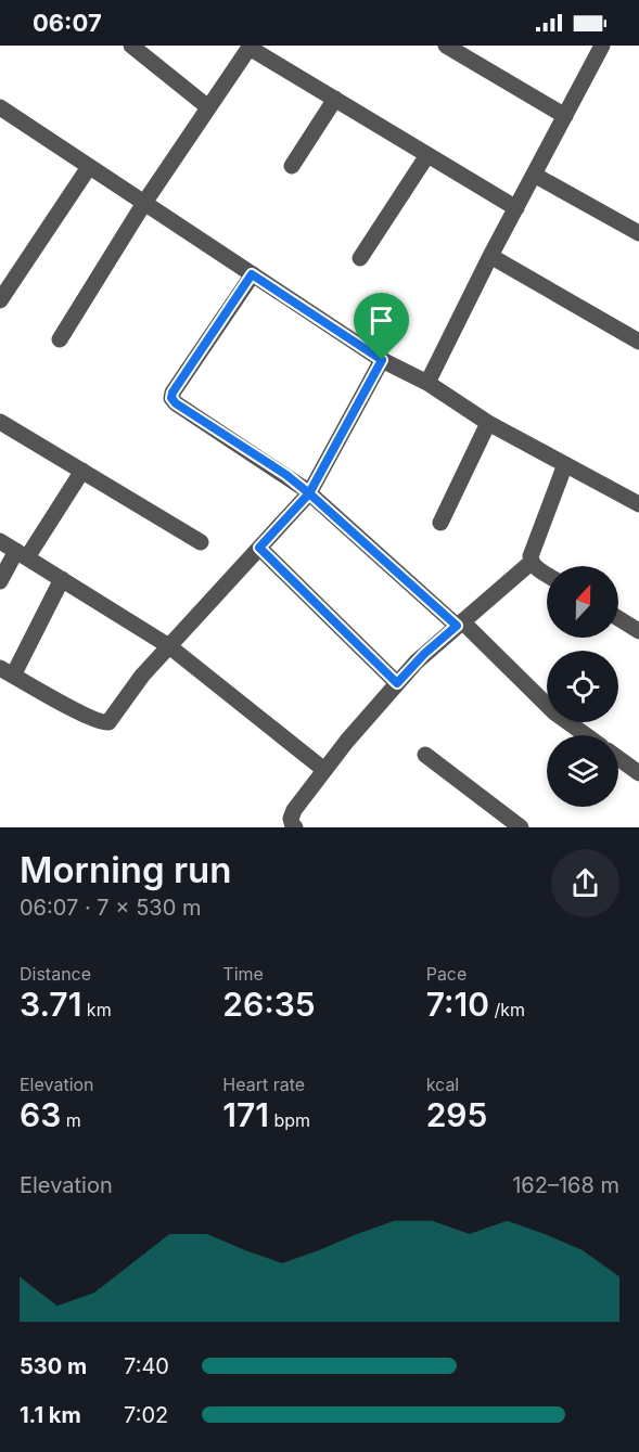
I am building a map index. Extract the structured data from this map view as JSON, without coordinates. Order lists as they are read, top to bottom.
{
  "north": "top",
  "page": {
    "status": "06:07",
    "heading": ["Morning run", "06:07 · 7 × 530 m"],
    "stats": [
      ["Distance", "3.71 km"],
      ["Time", "26:35"],
      ["Pace", "7:10 /km"],
      ["Elevation", "63 m"],
      ["Heart rate", "171 bpm"],
      ["kcal", "295"]
    ],
    "chart": ["Elevation", "162–168 m"],
    "list": [
      {
        "name": "530 m",
        "note": "7:40"
      },
      {
        "name": "1.1 km",
        "note": "7:02"
      }
    ]
  }
}
